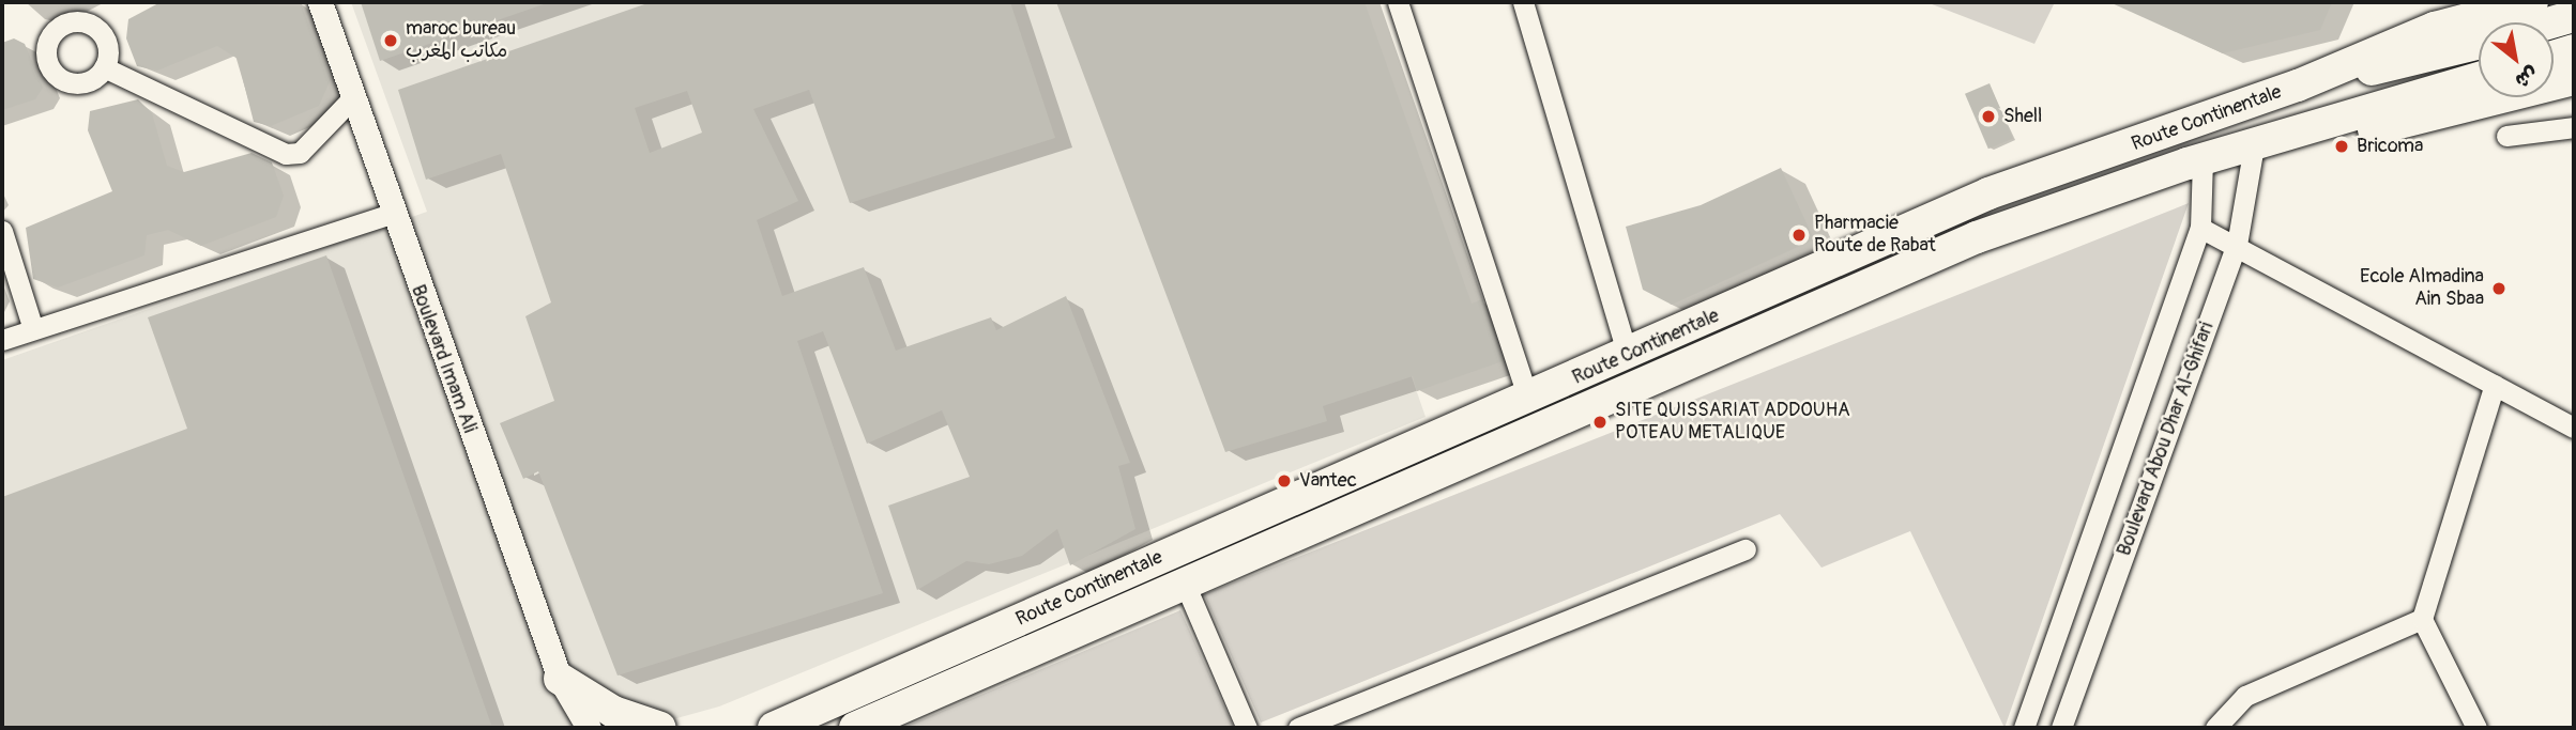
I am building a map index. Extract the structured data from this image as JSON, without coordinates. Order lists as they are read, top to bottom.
{
  "streets": {
    "main road": ["Route Continentale"],
    "street": ["Boulevard Imam Ali", "Boulevard Abou Dhar Al-Ghifari"]
  },
  "crossings": [
    ["Route Continentale", "Boulevard Abou Dhar Al-Ghifari"]
  ],
  "places": [
    "maroc bureau مكاتب المغرب",
    "Shell",
    "Bricoma",
    "Pharmacie Route de Rabat",
    "Ecole Almadina Ain Sbaa",
    "SITE QUISSARIAT ADDOUHA POTEAU METALIQUE",
    "Vantec"
  ],
  "north": "bottom right"
}
